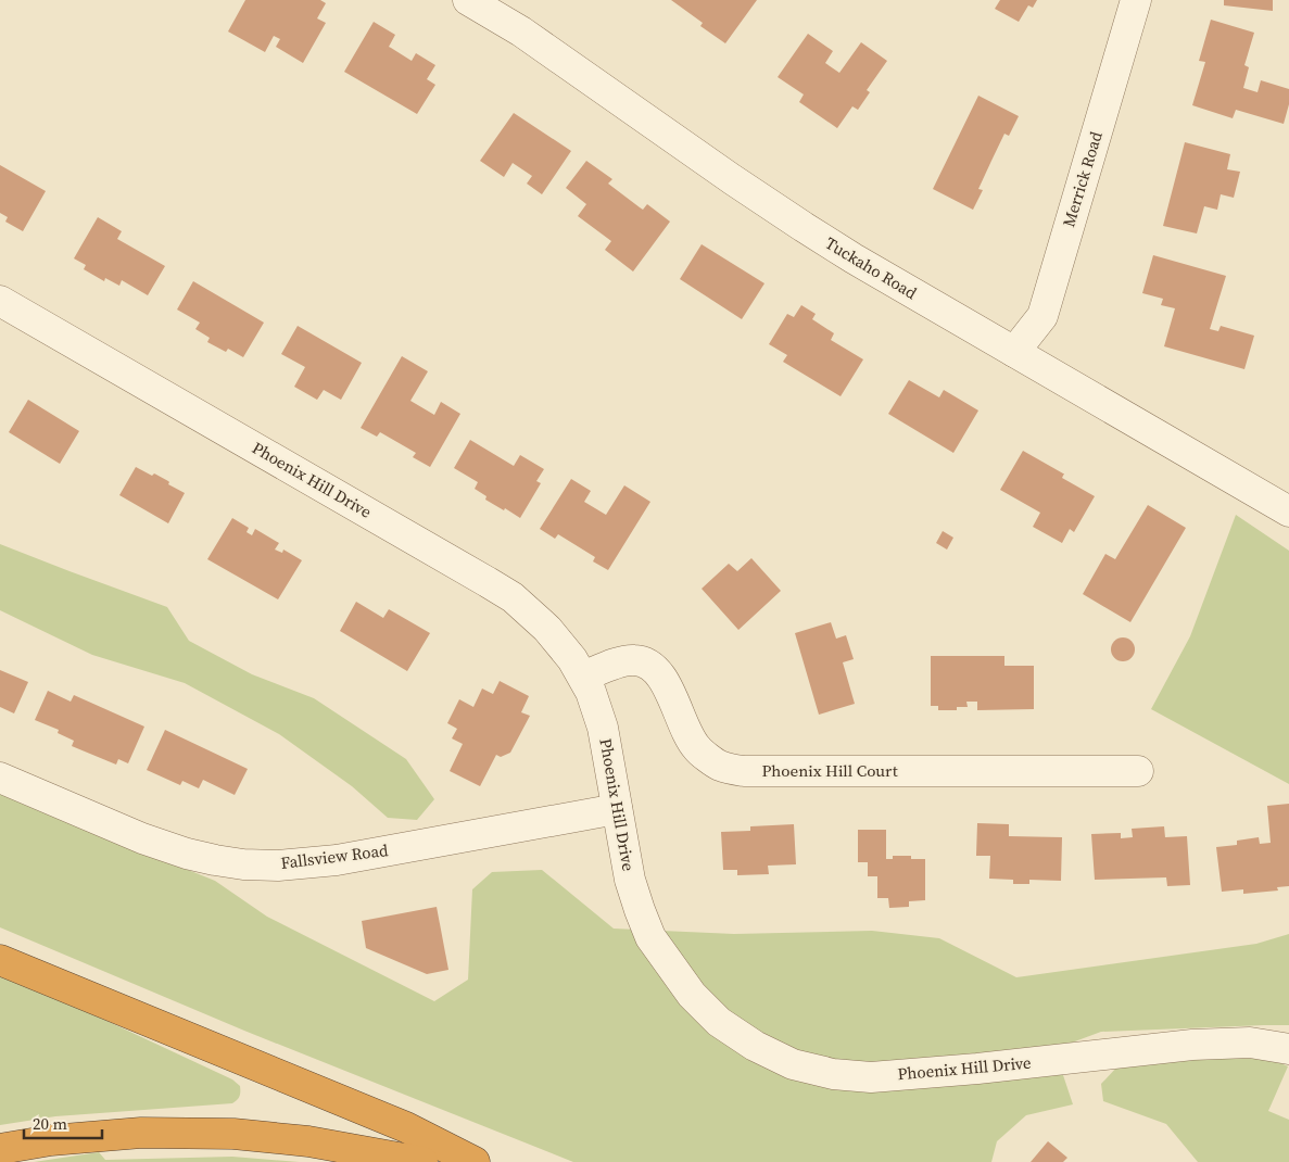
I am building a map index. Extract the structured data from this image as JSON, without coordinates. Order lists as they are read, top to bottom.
{
  "streets": {
    "street": [
      "Merrick Road",
      "Tuckaho Road",
      "Phoenix Hill Drive",
      "Phoenix Hill Court",
      "Fallsview Road"
    ]
  },
  "crossings": [
    ["Merrick Road", "Tuckaho Road"],
    ["Phoenix Hill Drive", "Phoenix Hill Court"],
    ["Phoenix Hill Drive", "Fallsview Road"]
  ],
  "scale_bar": "20 m"
}
